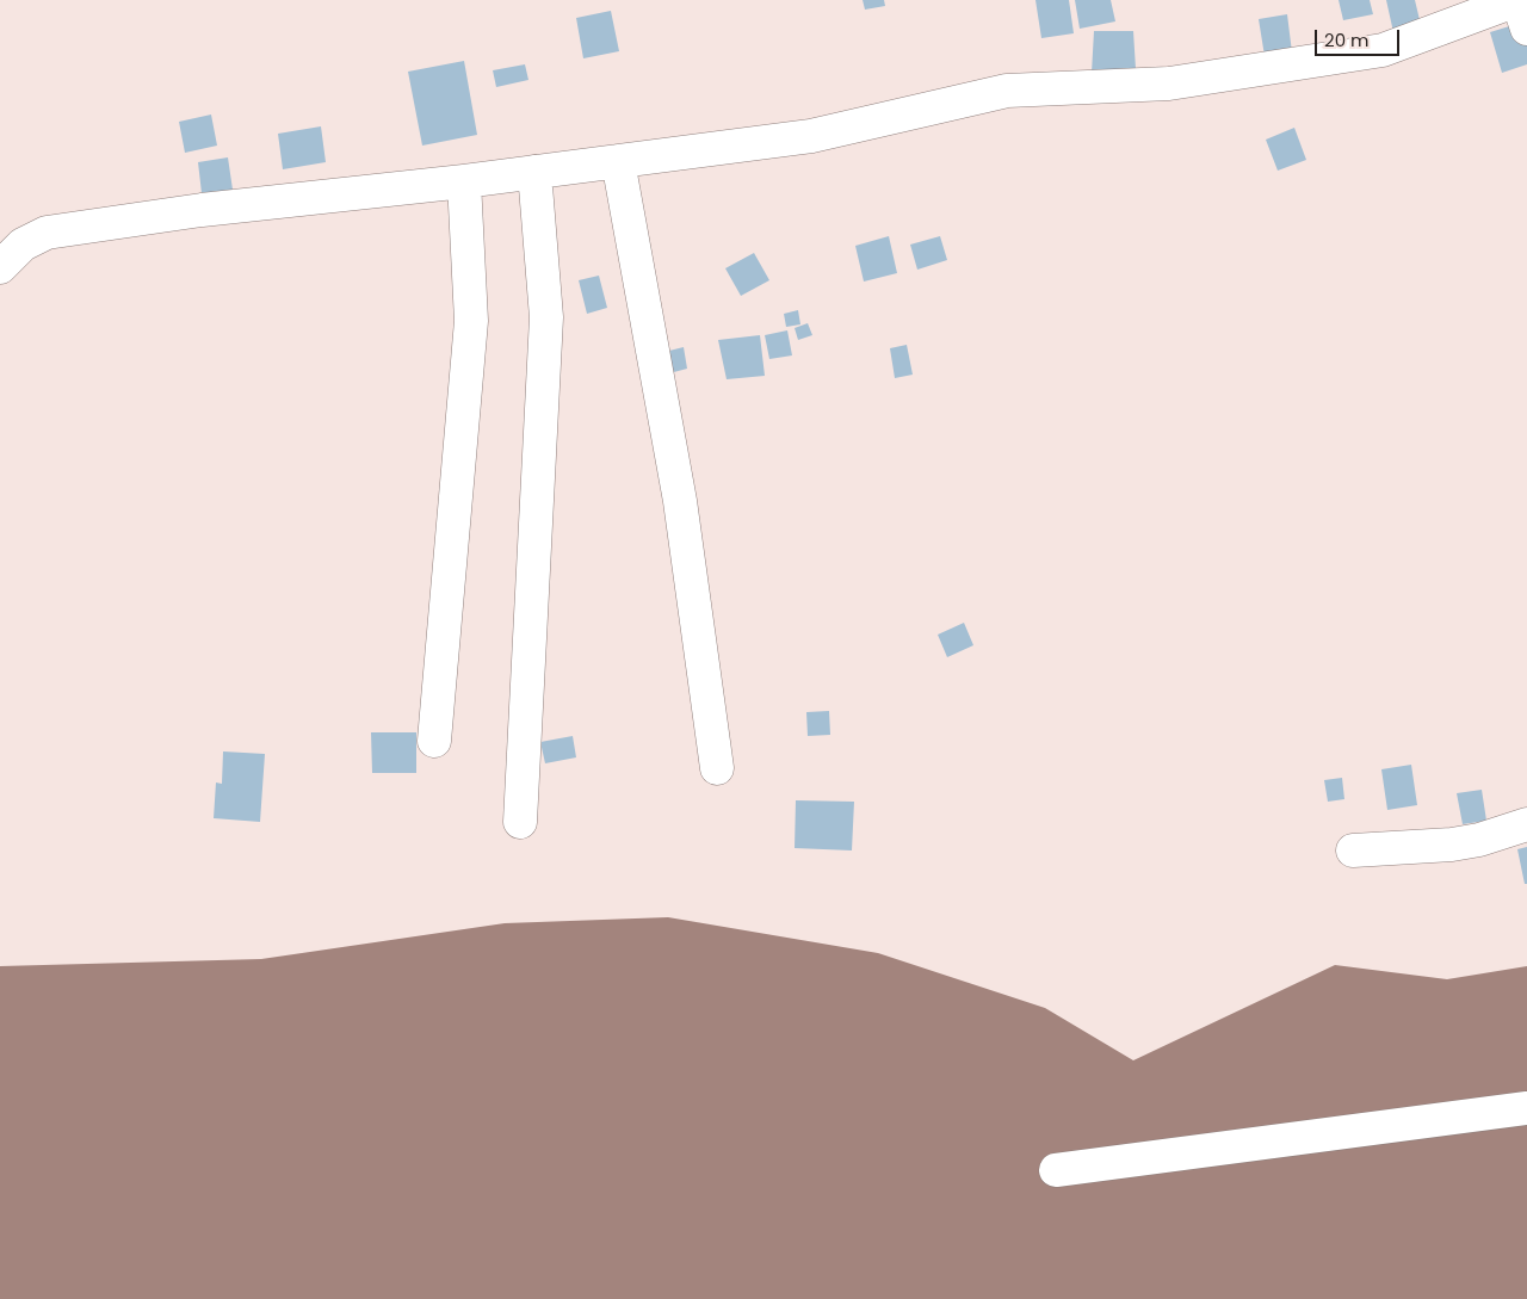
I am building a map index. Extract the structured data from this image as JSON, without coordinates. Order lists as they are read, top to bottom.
{
  "scale_bar": "20 m"
}
